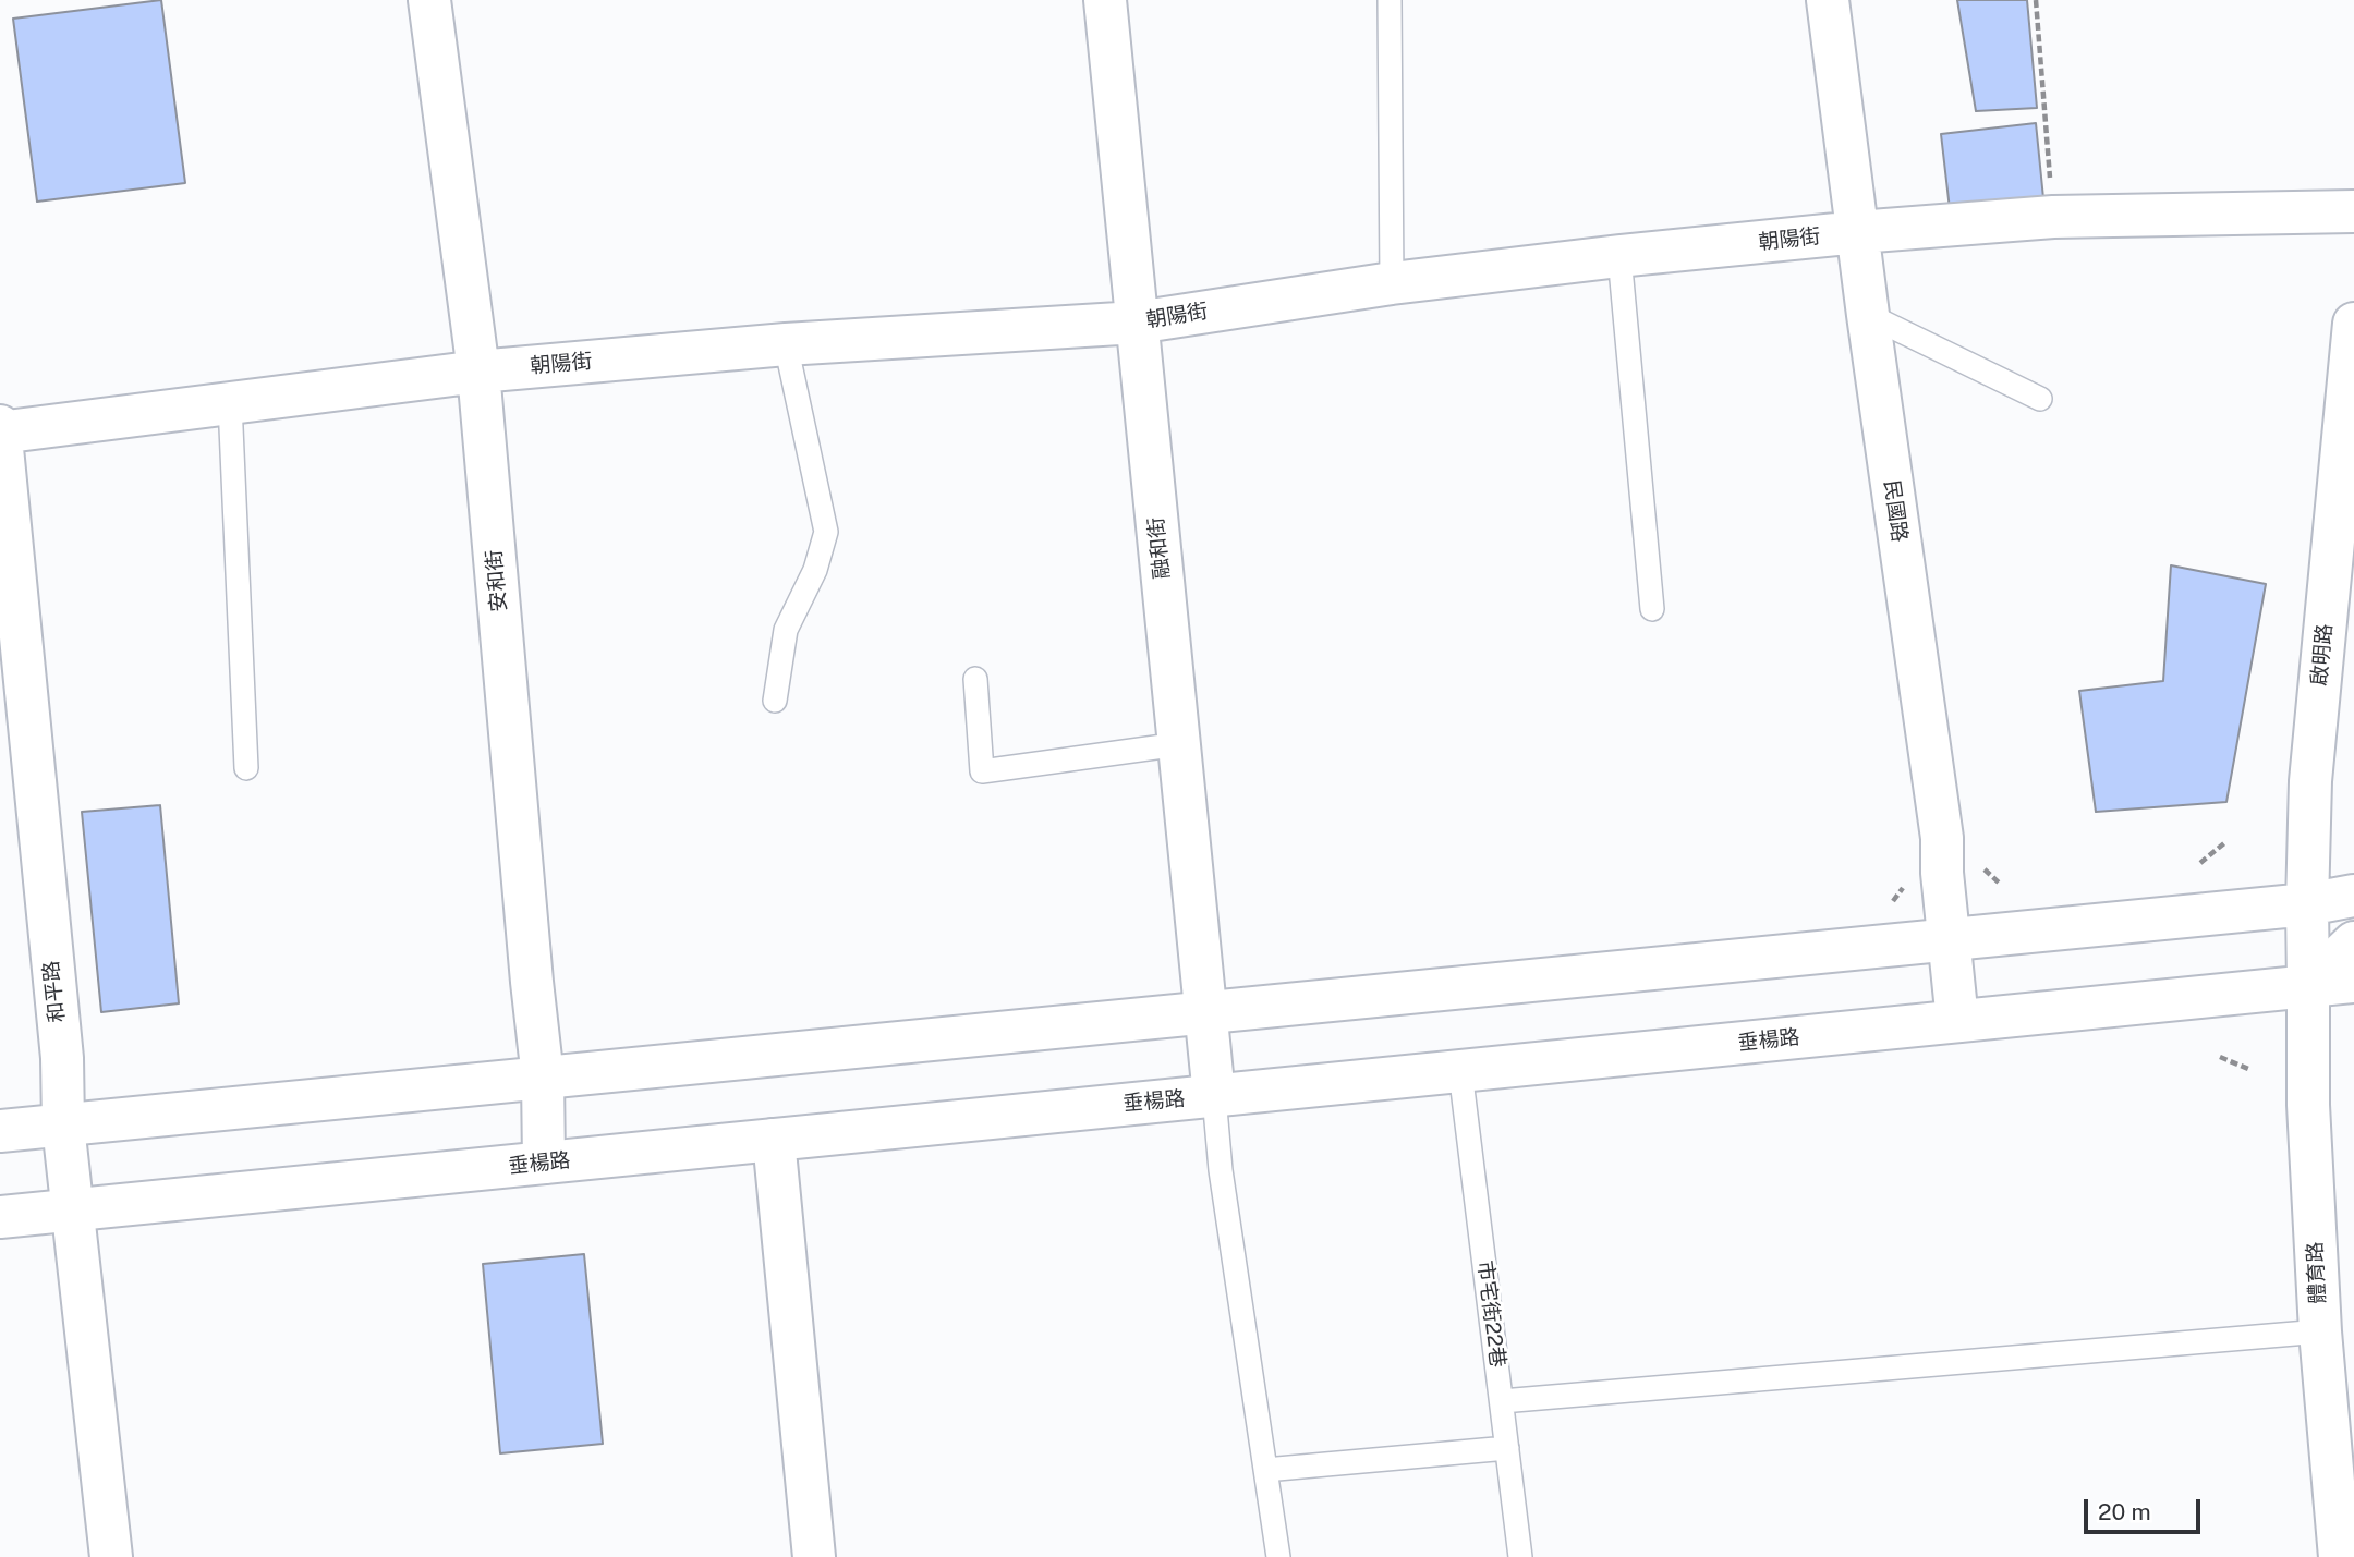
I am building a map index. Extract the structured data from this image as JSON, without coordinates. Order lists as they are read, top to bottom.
{
  "streets": {
    "street": [
      "朝陽街",
      "民國路",
      "融和街",
      "安和街",
      "啟明路",
      "和平路",
      "垂楊路",
      "體育路"
    ],
    "lane": ["市宅街22巷"]
  },
  "crossings": [
    ["朝陽街", "民國路"],
    ["朝陽街", "融和街"],
    ["朝陽街", "安和街"],
    ["朝陽街", "和平路"],
    ["民國路", "垂楊路"],
    ["融和街", "垂楊路"],
    ["安和街", "垂楊路"],
    ["啟明路", "垂楊路"],
    ["啟明路", "體育路"],
    ["和平路", "垂楊路"],
    ["垂楊路", "體育路"],
    ["垂楊路", "市宅街22巷"]
  ],
  "scale_bar": "20 m"
}
